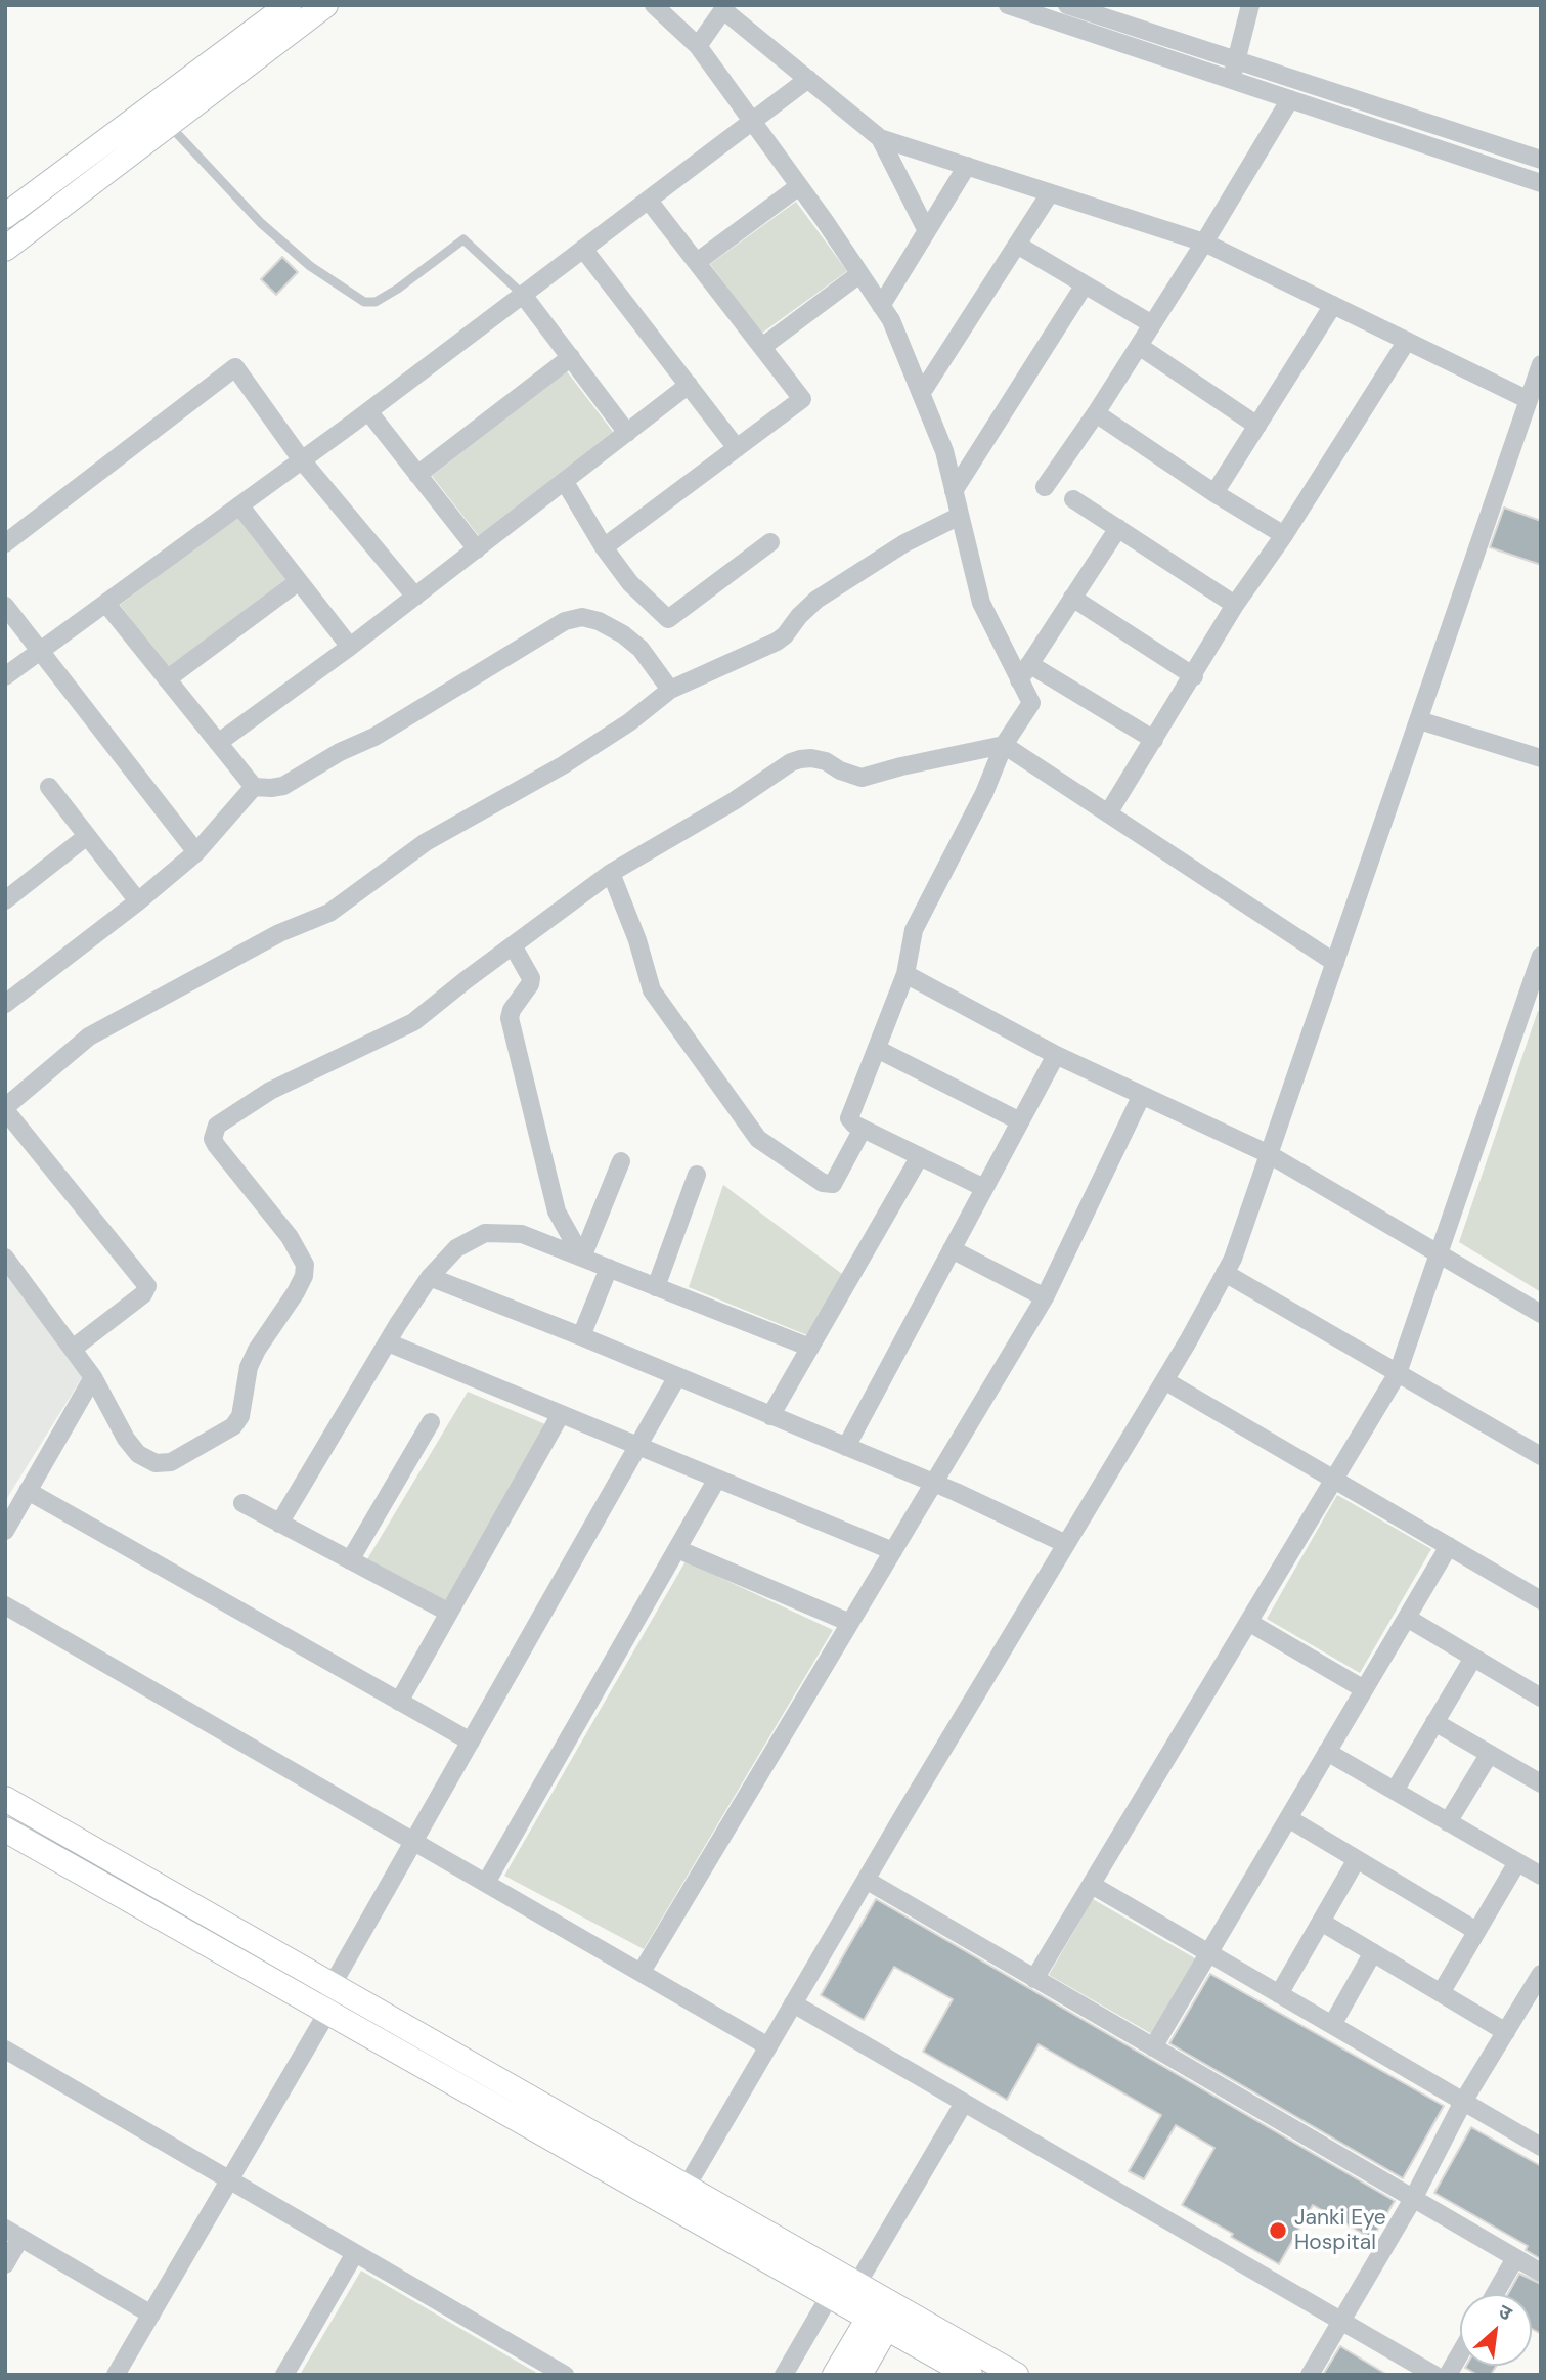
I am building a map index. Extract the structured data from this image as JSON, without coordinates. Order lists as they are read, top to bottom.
{
  "places": ["Janki Eye Hospital"],
  "north": "top right"
}
